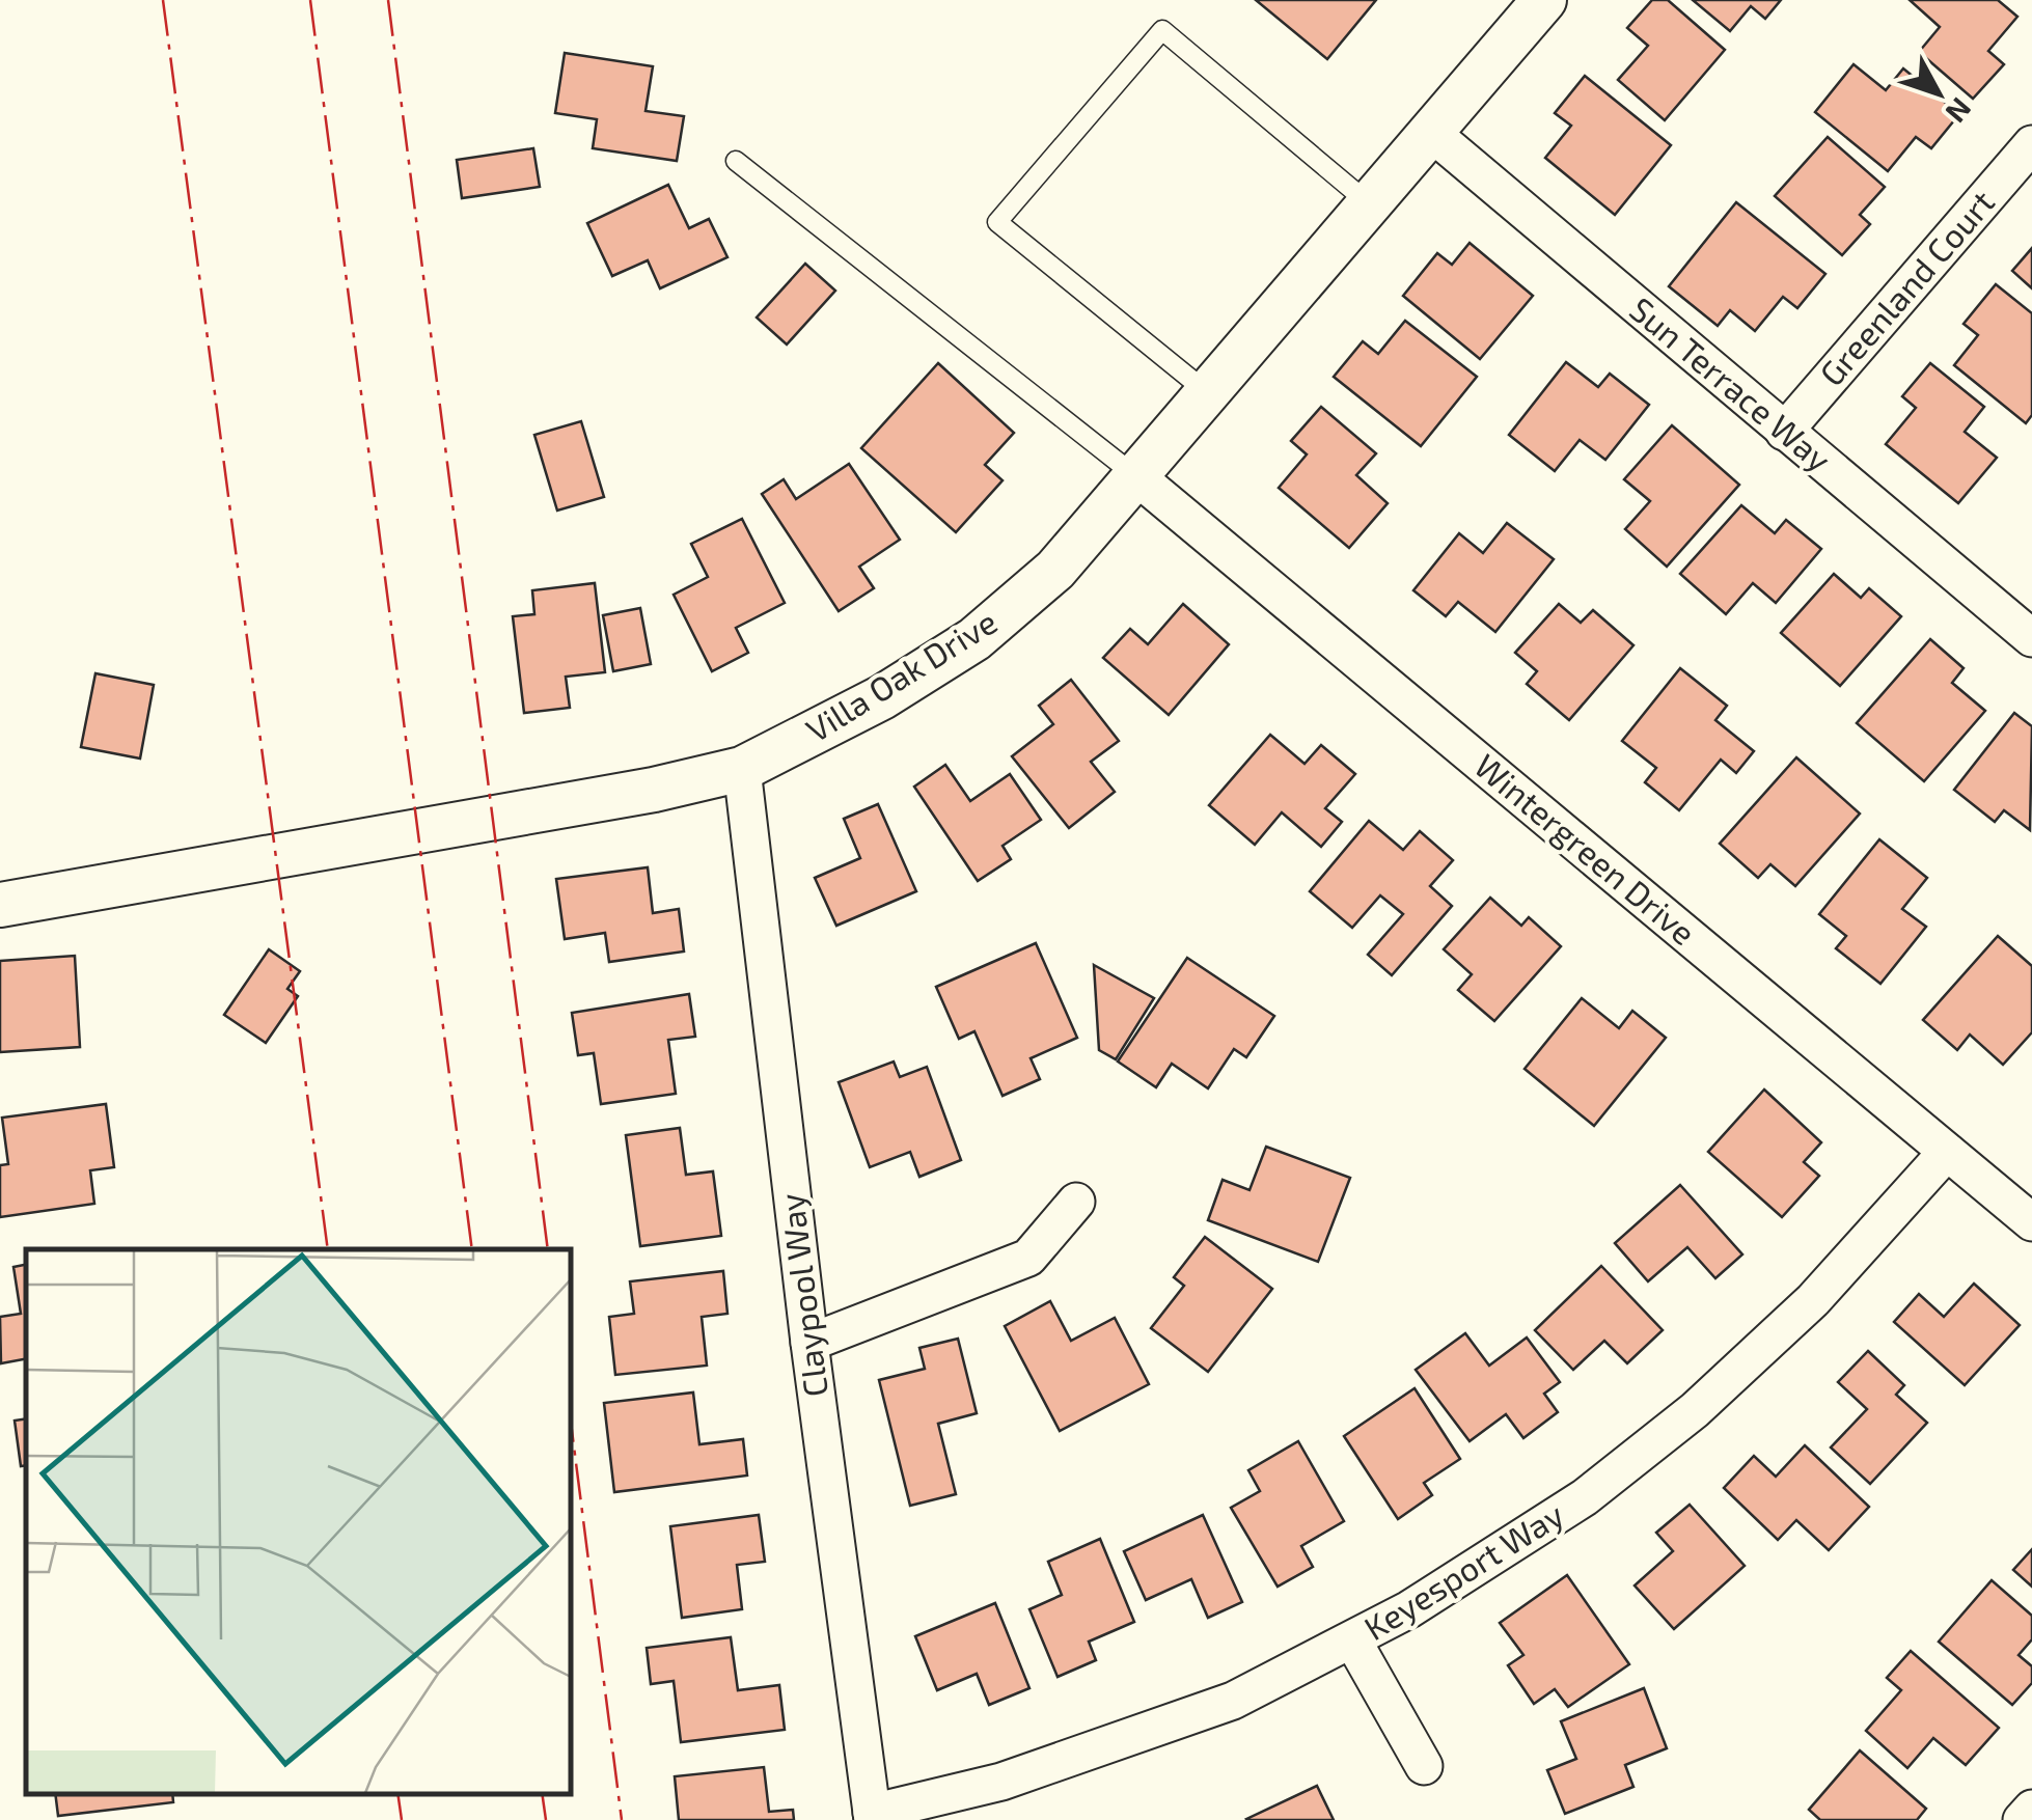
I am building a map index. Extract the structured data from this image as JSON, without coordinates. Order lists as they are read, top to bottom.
{
  "streets": {
    "street": [
      "Greenland Court",
      "Sun Terrace Way",
      "Villa Oak Drive",
      "Wintergreen Drive",
      "Claypool Way",
      "Keyesport Way"
    ]
  },
  "crossings": [
    ["Greenland Court", "Sun Terrace Way"],
    ["Sun Terrace Way", "Villa Oak Drive"],
    ["Villa Oak Drive", "Wintergreen Drive"],
    ["Villa Oak Drive", "Claypool Way"],
    ["Wintergreen Drive", "Keyesport Way"],
    ["Claypool Way", "Keyesport Way"]
  ],
  "north": "bottom right"
}
